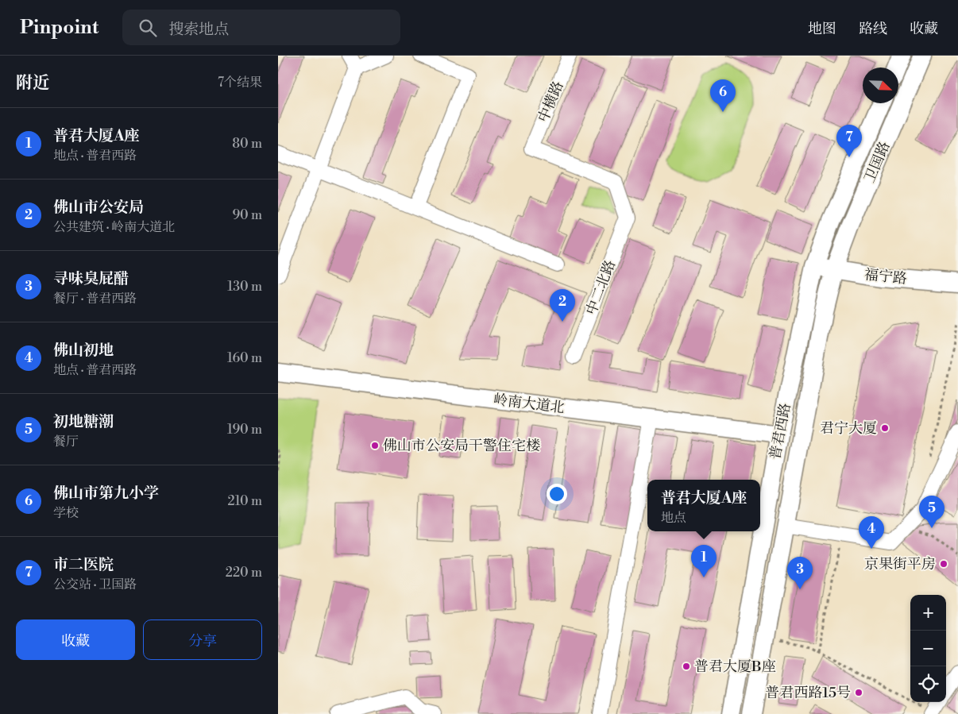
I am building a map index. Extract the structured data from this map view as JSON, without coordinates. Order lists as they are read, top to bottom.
{
  "streets": {
    "main road": [
      "卫国路",
      "福宁路",
      "岭南大道北",
      "普君西路"
    ],
    "street": ["中横路", "中二北路"]
  },
  "crossings": [
    ["中横路", "中二北路"],
    ["卫国路", "福宁路"],
    ["卫国路", "普君西路"],
    ["福宁路", "普君西路"],
    ["岭南大道北", "普君西路"]
  ],
  "places": [
    "君宁大厦",
    "佛山市公安局干警住宅楼",
    "京果街平房",
    "普君大厦B座",
    "普君西路15号"
  ],
  "north": "bottom right",
  "page": {
    "header": "Pinpoint",
    "search": "搜索地点",
    "nav": ["地图", "路线", "收藏"],
    "heading": ["附近", "7个结果"],
    "pins": [
      "6",
      "7",
      "2",
      "5",
      "4",
      "1",
      "3"
    ],
    "list": [
      {
        "mark": "1",
        "name": "普君大厦A座",
        "note": "地点 · 普君西路",
        "value": "80 m"
      },
      {
        "mark": "2",
        "name": "佛山市公安局",
        "note": "公共建筑 · 岭南大道北",
        "value": "90 m"
      },
      {
        "mark": "3",
        "name": "寻味臭屁醋",
        "note": "餐厅 · 普君西路",
        "value": "130 m"
      },
      {
        "mark": "4",
        "name": "佛山初地",
        "note": "地点 · 普君西路",
        "value": "160 m"
      },
      {
        "mark": "5",
        "name": "初地糖潮",
        "note": "餐厅",
        "value": "190 m"
      },
      {
        "mark": "6",
        "name": "佛山市第九小学",
        "note": "学校",
        "value": "210 m"
      },
      {
        "mark": "7",
        "name": "市二医院",
        "note": "公交站 · 卫国路",
        "value": "220 m"
      }
    ],
    "popup": ["普君大厦A座", "地点"],
    "map_buttons": ["+", "−"],
    "buttons": ["收藏", "分享"]
  }
}
